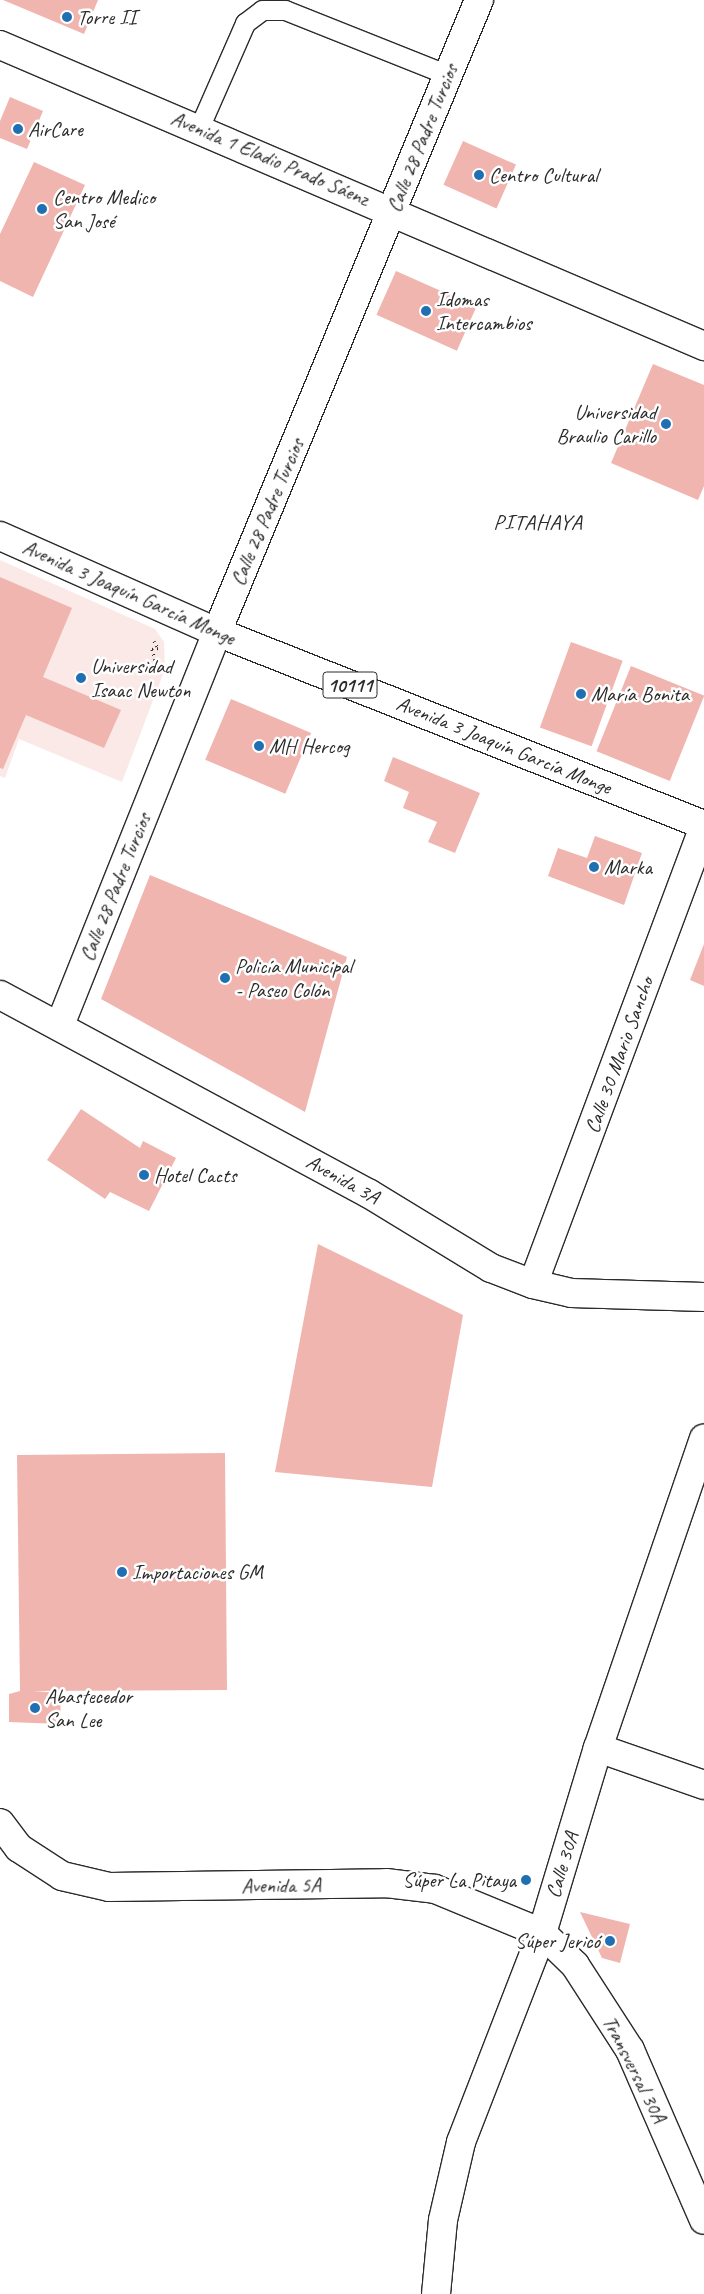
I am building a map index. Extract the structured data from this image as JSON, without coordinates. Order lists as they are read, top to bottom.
{
  "streets": {
    "main road": [
      "Calle 28 Padre Turcios",
      "Avenida 1 Eladio Prado Sáenz",
      "Avenida 3 Joaquín García Monge",
      "10111",
      "Calle 30 Mario Sancho",
      "Avenida 3A",
      "Calle 30A",
      "Avenida 5A",
      "Transversal 30A"
    ]
  },
  "crossings": [
    ["Calle 28 Padre Turcios", "Avenida 1 Eladio Prado Sáenz"],
    ["Calle 28 Padre Turcios", "Avenida 3 Joaquín García Monge"],
    ["Calle 28 Padre Turcios", "Avenida 3A"],
    ["Avenida 3 Joaquín García Monge", "Calle 30 Mario Sancho"],
    ["Calle 30 Mario Sancho", "Avenida 3A"],
    ["Calle 30A", "Avenida 5A"],
    ["Calle 30A", "Transversal 30A"],
    ["Avenida 5A", "Transversal 30A"]
  ],
  "districts": ["PITAHAYA"],
  "places": [
    "Torre II",
    "AirCare",
    "Centro Cultural",
    "Centro Medico San José",
    "Idomas Intercambios",
    "Universidad Braulio Carillo",
    "Universidad Isaac Newton",
    "María Bonita",
    "MH Hercog",
    "Marka",
    "Policía Municipal - Paseo Colón",
    "Hotel Cacts",
    "Importaciones GM",
    "Abastecedor San Lee",
    "Súper La Pitaya",
    "Súper Jericó"
  ]
}
